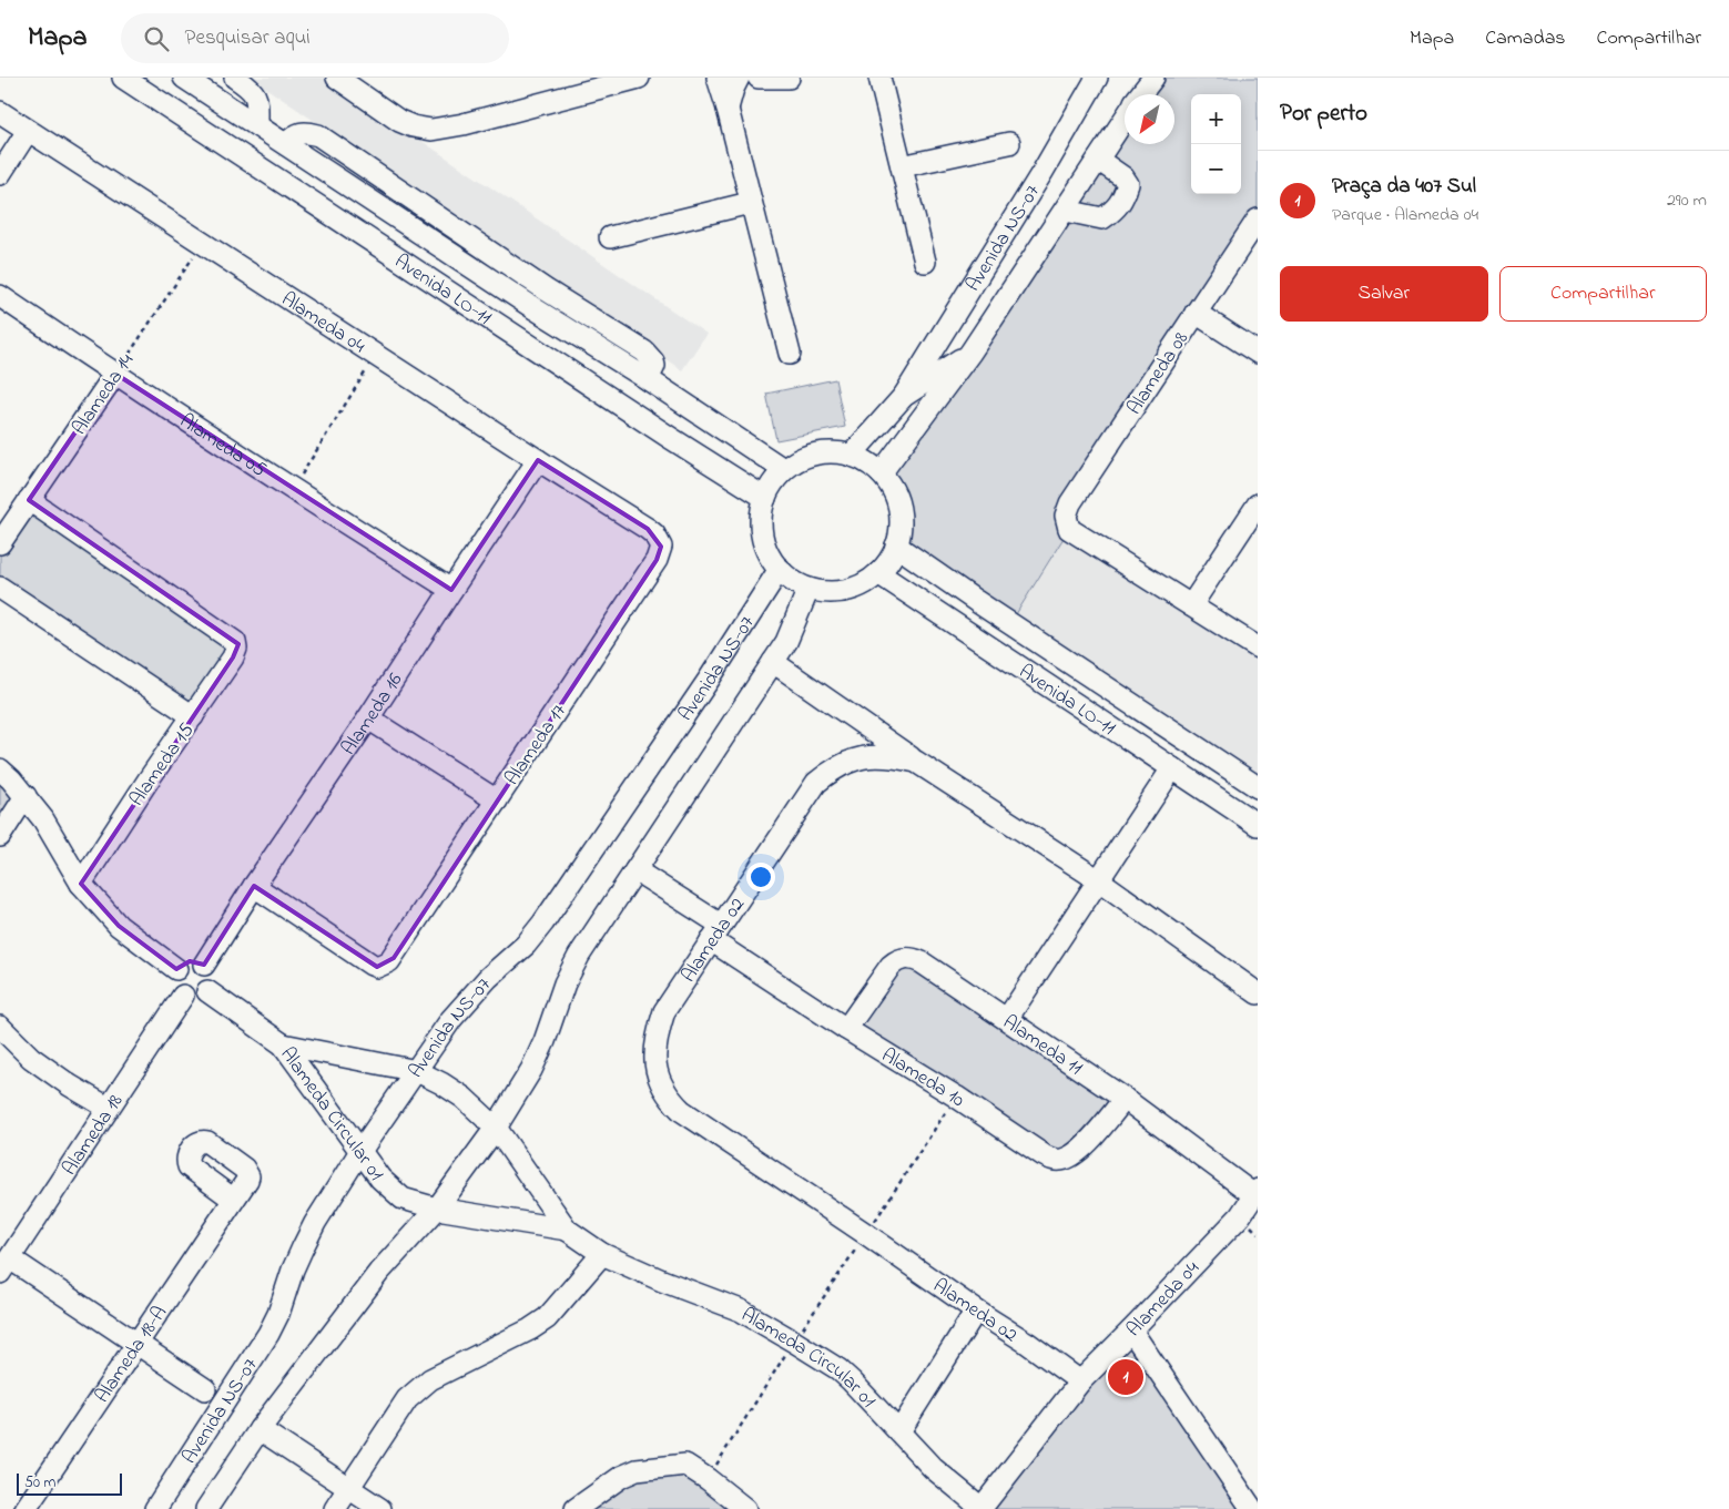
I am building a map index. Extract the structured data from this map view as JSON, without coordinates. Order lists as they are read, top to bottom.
{
  "streets": {
    "street": [
      "Avenida NS-07",
      "Avenida LO-11",
      "Alameda 04",
      "Alameda 08",
      "Alameda 14",
      "Alameda 05",
      "Alameda 16",
      "Alameda 17",
      "Alameda 15",
      "Alameda 02",
      "Alameda 11",
      "Alameda 10",
      "Alameda Circular 01",
      "Alameda 18",
      "Alameda 18-A"
    ]
  },
  "crossings": [
    ["Avenida NS-07", "Avenida LO-11"],
    ["Avenida NS-07", "Alameda Circular 01"],
    ["Alameda 04", "Alameda 14"],
    ["Alameda 04", "Alameda 16"],
    ["Alameda 04", "Alameda 17"],
    ["Alameda 04", "Alameda 02"],
    ["Alameda 04", "Alameda 11"],
    ["Alameda 04", "Alameda Circular 01"],
    ["Alameda 14", "Alameda 05"],
    ["Alameda 14", "Alameda 15"],
    ["Alameda 05", "Alameda 16"],
    ["Alameda 16", "Alameda 17"],
    ["Alameda 16", "Alameda 18"],
    ["Alameda 02", "Alameda 10"],
    ["Alameda 11", "Alameda 10"]
  ],
  "scale_bar": "50 m",
  "north": "bottom left",
  "page": {
    "header": "Mapa",
    "search": "Pesquisar aqui",
    "nav": ["Mapa", "Camadas", "Compartilhar"],
    "heading": "Por perto",
    "map_buttons": ["+", "−"],
    "list": [
      {
        "mark": "1",
        "name": "Praça da 407 Sul",
        "note": "Parque · Alameda 04",
        "value": "290 m"
      }
    ],
    "buttons": ["Salvar", "Compartilhar"],
    "pins": "1",
    "scale": "50 m"
  }
}
